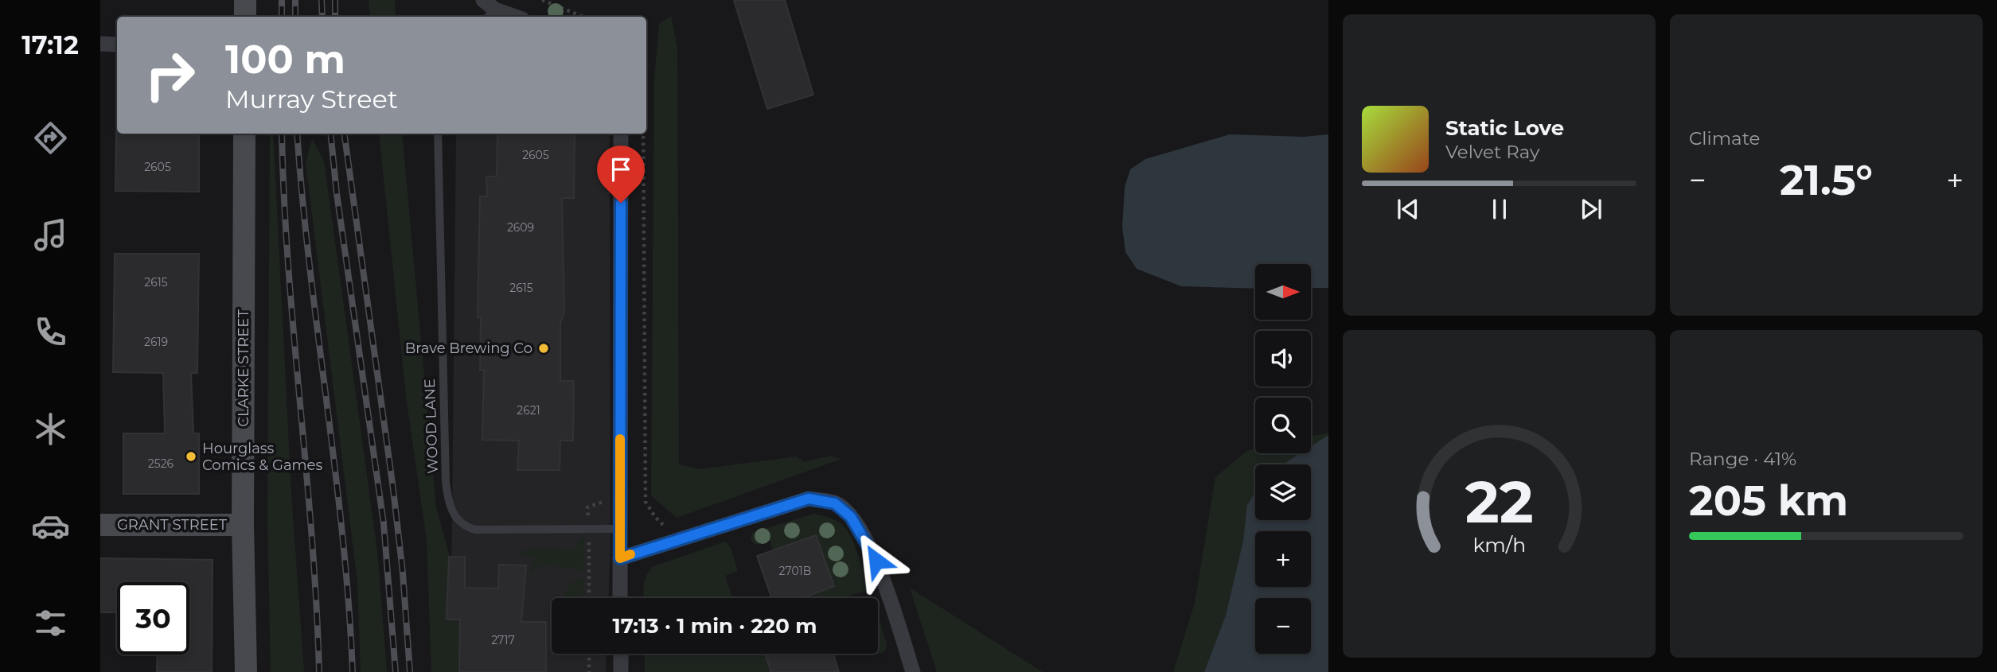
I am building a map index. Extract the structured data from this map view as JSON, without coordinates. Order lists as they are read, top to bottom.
{
  "streets": {
    "main road": ["CLARKE STREET", "GRANT STREET"],
    "lane": ["WOOD LANE"]
  },
  "crossings": [
    ["CLARKE STREET", "GRANT STREET"]
  ],
  "places": ["Brave Brewing Co", "Hourglass Comics & Games"],
  "house_numbers": [
    "2605",
    "2605",
    "2609",
    "2615",
    "2615",
    "2619",
    "2621",
    "2526",
    "2701B",
    "2717"
  ],
  "north": "right",
  "page": {
    "tabs": "17:12",
    "tile": [
      "Climate",
      ["Range · 41%", "205 km"]
    ],
    "turn": ["100 m", "Murray Street"],
    "song": ["Static Love", "Velvet Ray"],
    "heat": ["−", "21.5°", "+"],
    "map_buttons": ["+", "−"],
    "limit": "30",
    "trip": "17:13 · 1 min · 220 m",
    "gauge": ["22", "km/h"]
  }
}
